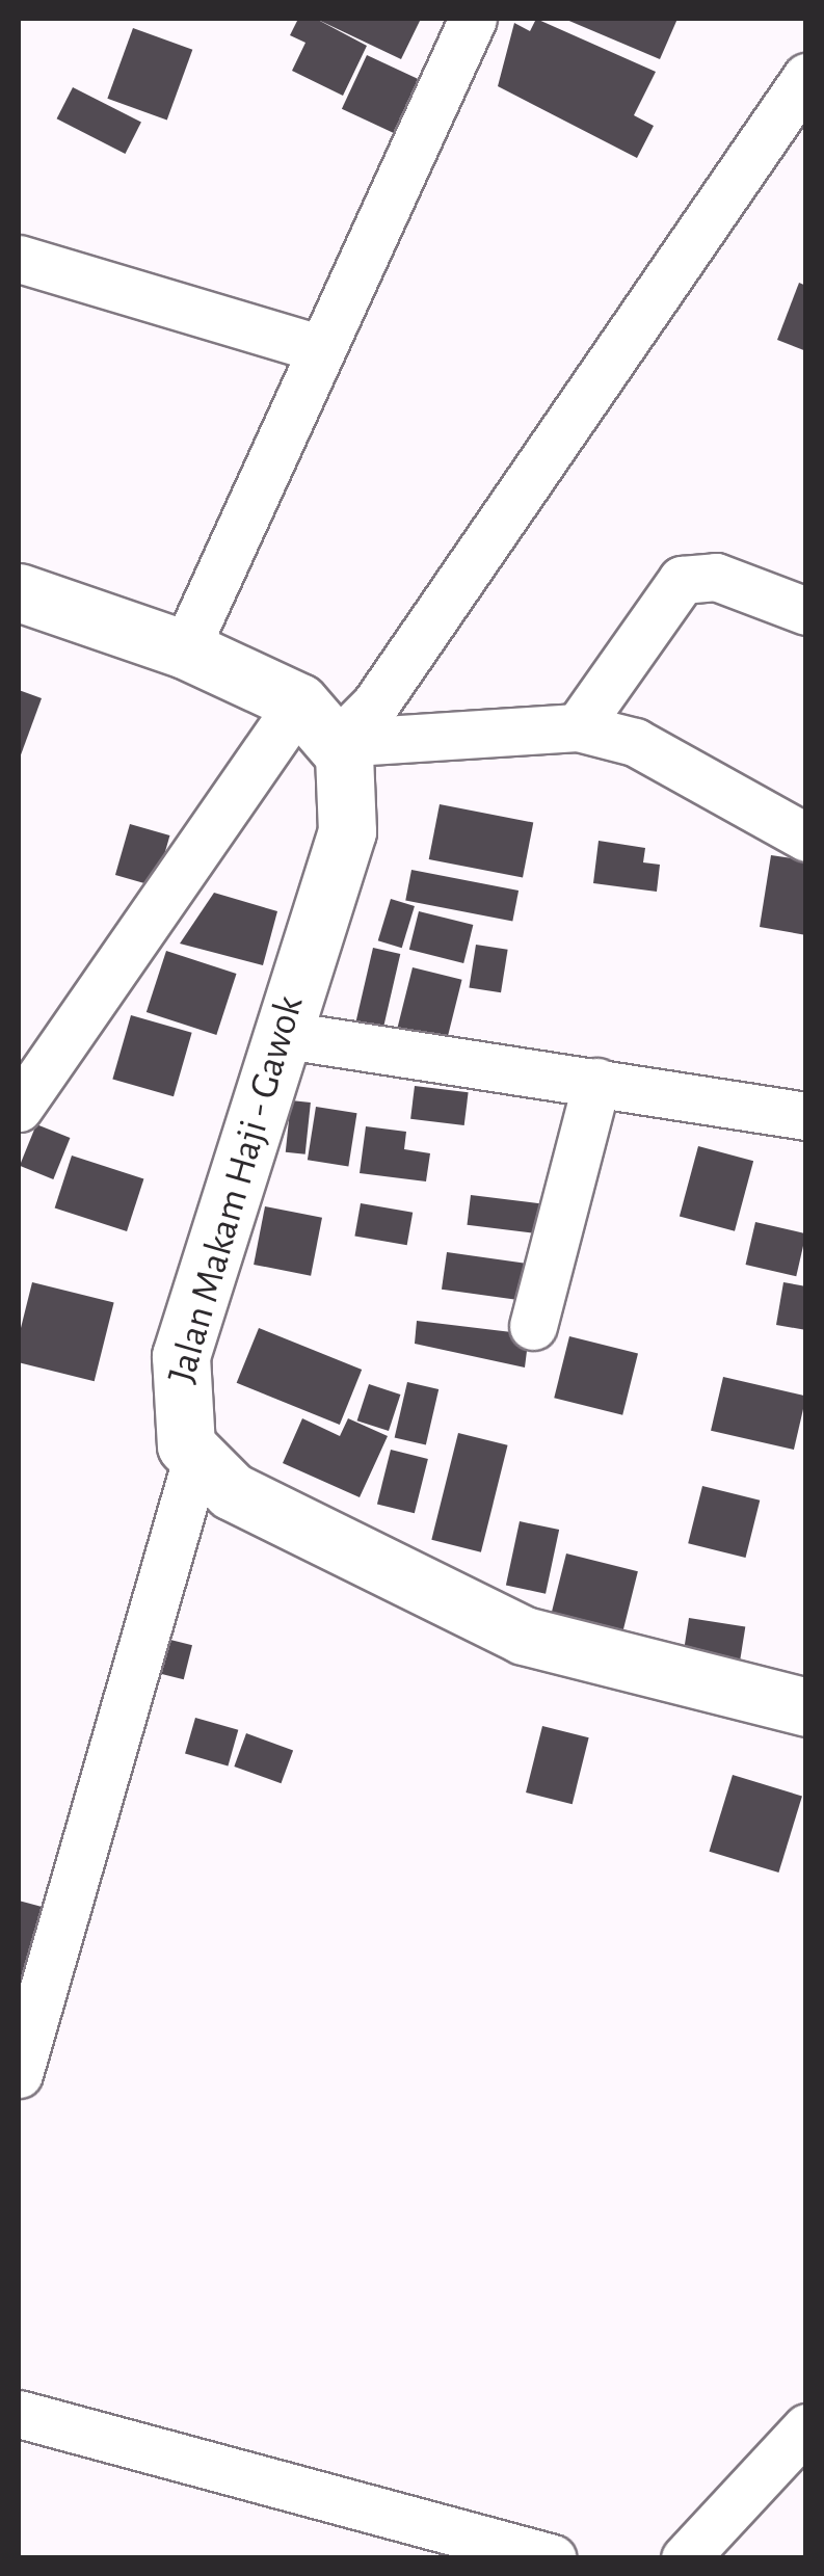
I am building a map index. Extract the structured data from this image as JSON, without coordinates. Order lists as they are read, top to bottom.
{
  "streets": {
    "street": ["Jalan Makam Haji - Gawok"]
  }
}
